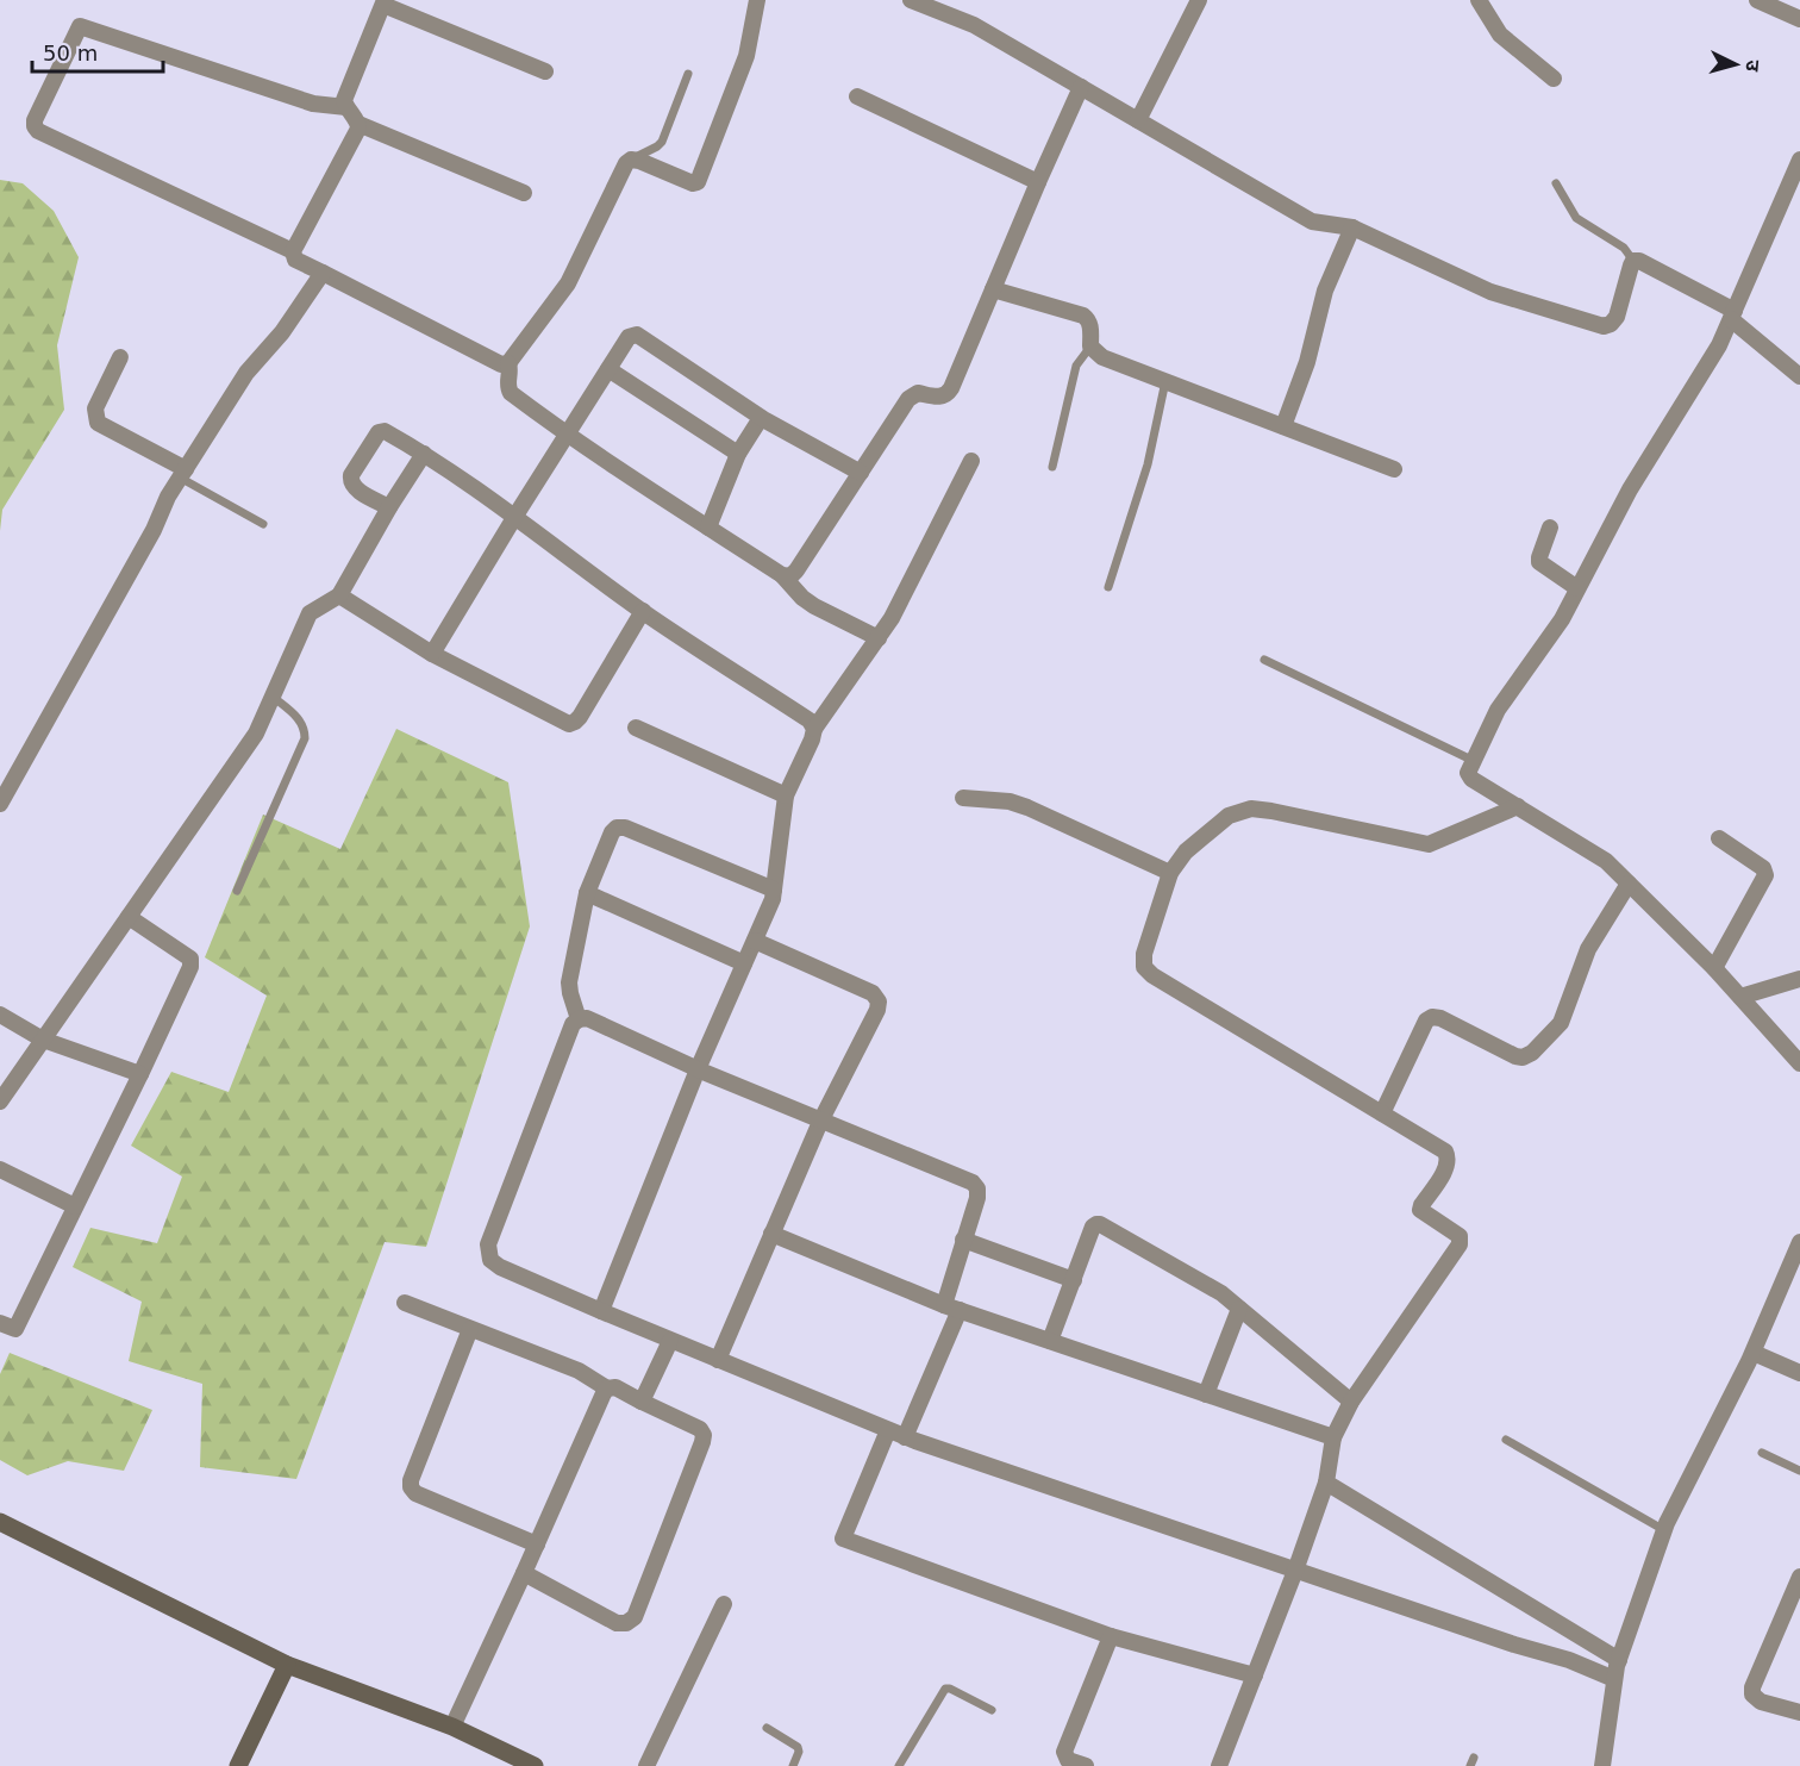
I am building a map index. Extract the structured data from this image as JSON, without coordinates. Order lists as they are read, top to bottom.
{
  "scale_bar": "50 m",
  "north": "right"
}
